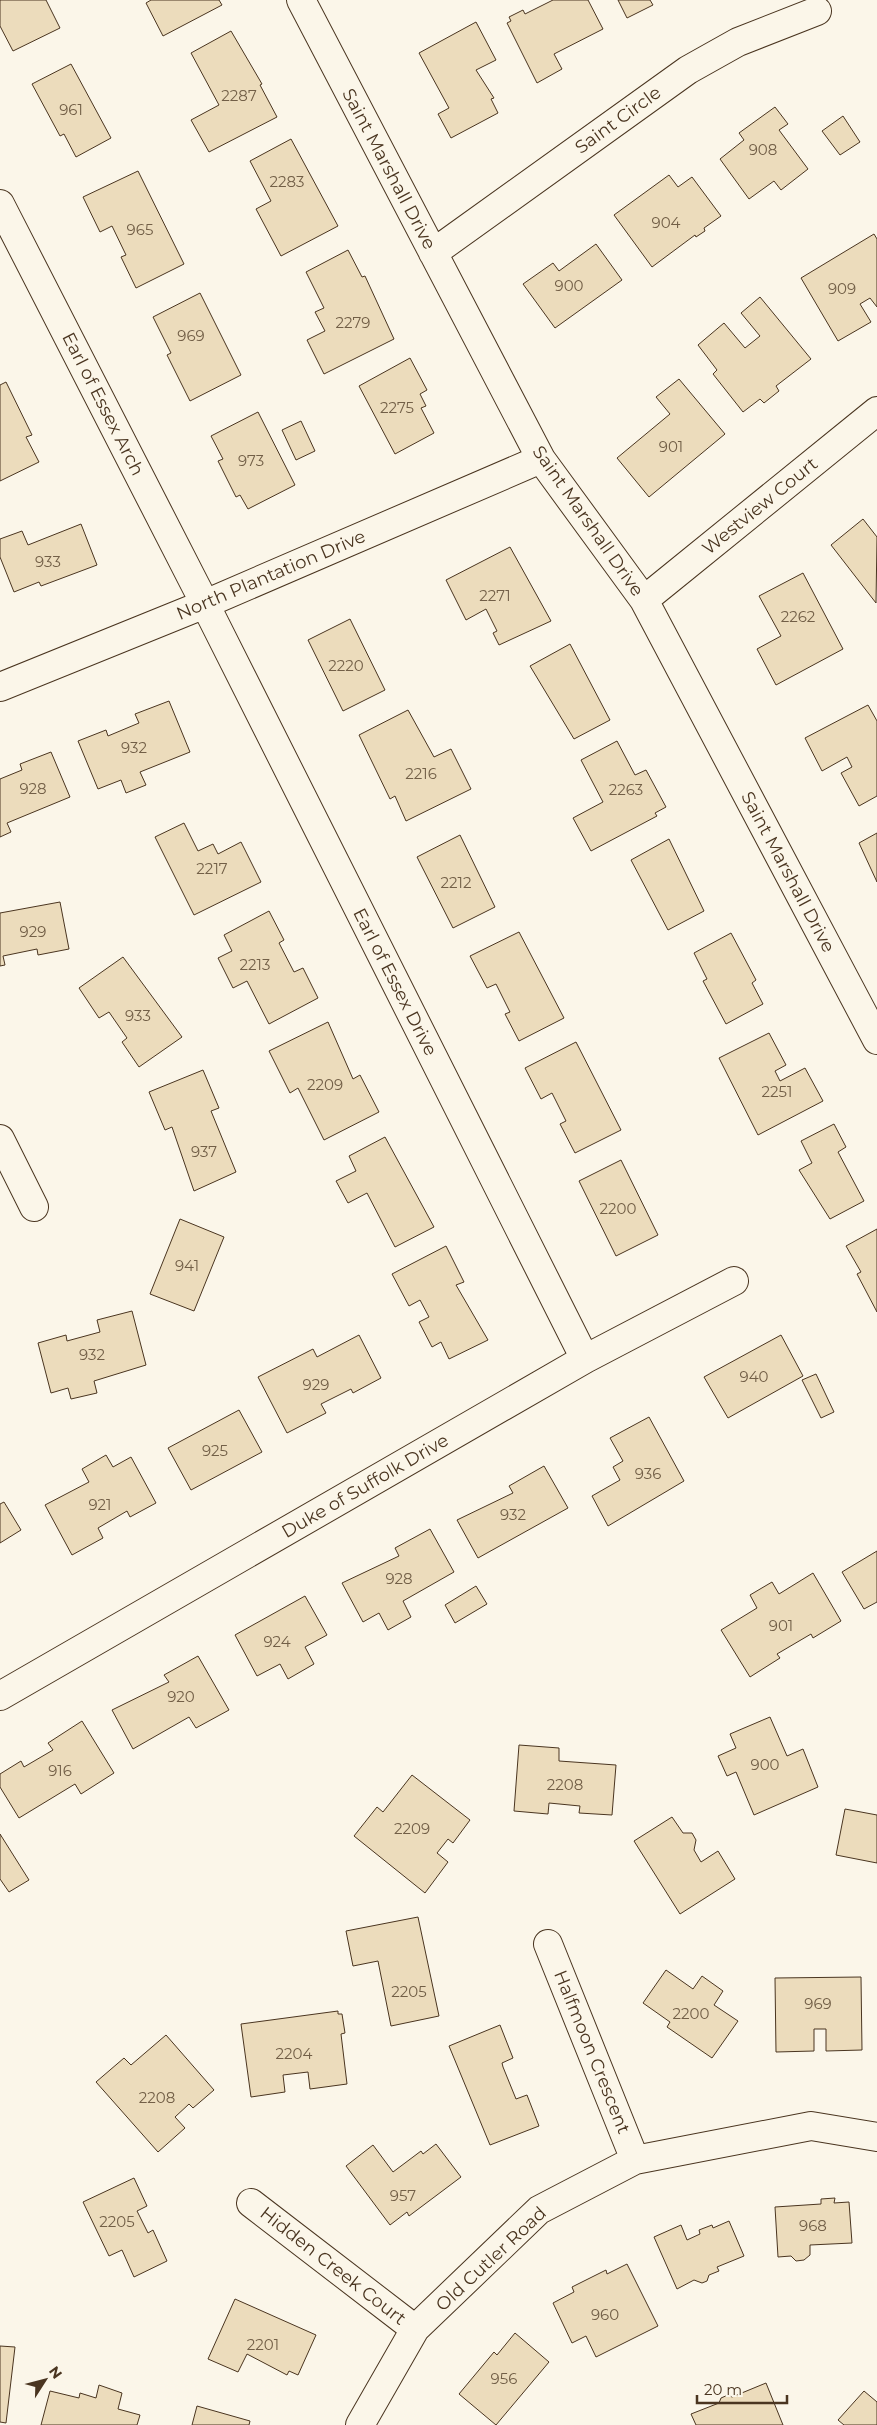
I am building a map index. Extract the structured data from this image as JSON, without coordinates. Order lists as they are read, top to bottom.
{
  "streets": {
    "street": [
      "Saint Circle",
      "Saint Marshall Drive",
      "Earl of Essex Arch",
      "Westview Court",
      "North Plantation Drive",
      "Earl of Essex Drive",
      "Duke of Suffolk Drive",
      "Halfmoon Crescent",
      "Old Cutler Road",
      "Hidden Creek Court"
    ]
  },
  "crossings": [
    ["Saint Circle", "Saint Marshall Drive"],
    ["Saint Marshall Drive", "Westview Court"],
    ["Saint Marshall Drive", "North Plantation Drive"],
    ["Earl of Essex Arch", "North Plantation Drive"],
    ["Earl of Essex Arch", "Earl of Essex Drive"],
    ["North Plantation Drive", "Earl of Essex Drive"],
    ["Earl of Essex Drive", "Duke of Suffolk Drive"],
    ["Halfmoon Crescent", "Old Cutler Road"],
    ["Old Cutler Road", "Hidden Creek Court"]
  ],
  "house_numbers": [
    "2287",
    "961",
    "908",
    "2283",
    "904",
    "965",
    "900",
    "909",
    "2279",
    "969",
    "2275",
    "901",
    "973",
    "933",
    "2271",
    "2262",
    "2220",
    "932",
    "2216",
    "928",
    "2263",
    "2217",
    "2212",
    "929",
    "2213",
    "933",
    "2209",
    "2251",
    "937",
    "2200",
    "941",
    "932",
    "940",
    "929",
    "925",
    "936",
    "921",
    "932",
    "928",
    "901",
    "924",
    "920",
    "900",
    "916",
    "2208",
    "2209",
    "2205",
    "969",
    "2200",
    "2204",
    "2208",
    "957",
    "2205",
    "968",
    "960",
    "2201",
    "956"
  ],
  "scale_bar": "20 m",
  "north": "top right"
}
